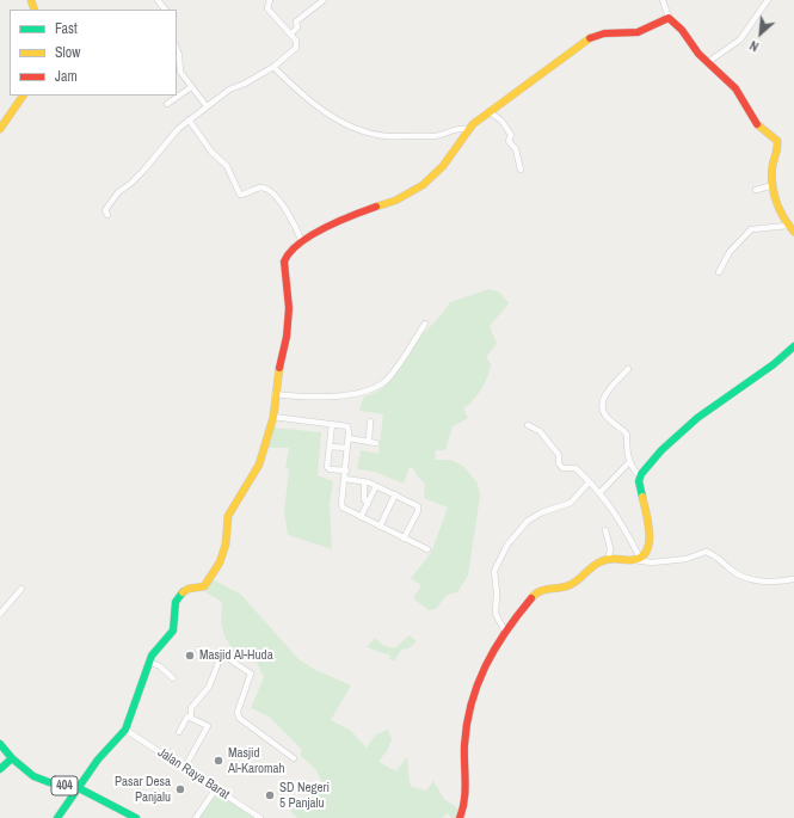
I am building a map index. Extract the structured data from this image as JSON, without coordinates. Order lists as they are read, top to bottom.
{
  "streets": {
    "street": ["Jalan Raya Barat", "404"]
  },
  "places": [
    "Masjid Al-Huda",
    "Masjid Al-Karomah",
    "Pasar Desa Panjalu",
    "SD Negeri 5 Panjalu"
  ],
  "legend": ["Fast", "Slow", "Jam"],
  "north": "bottom left"
}
